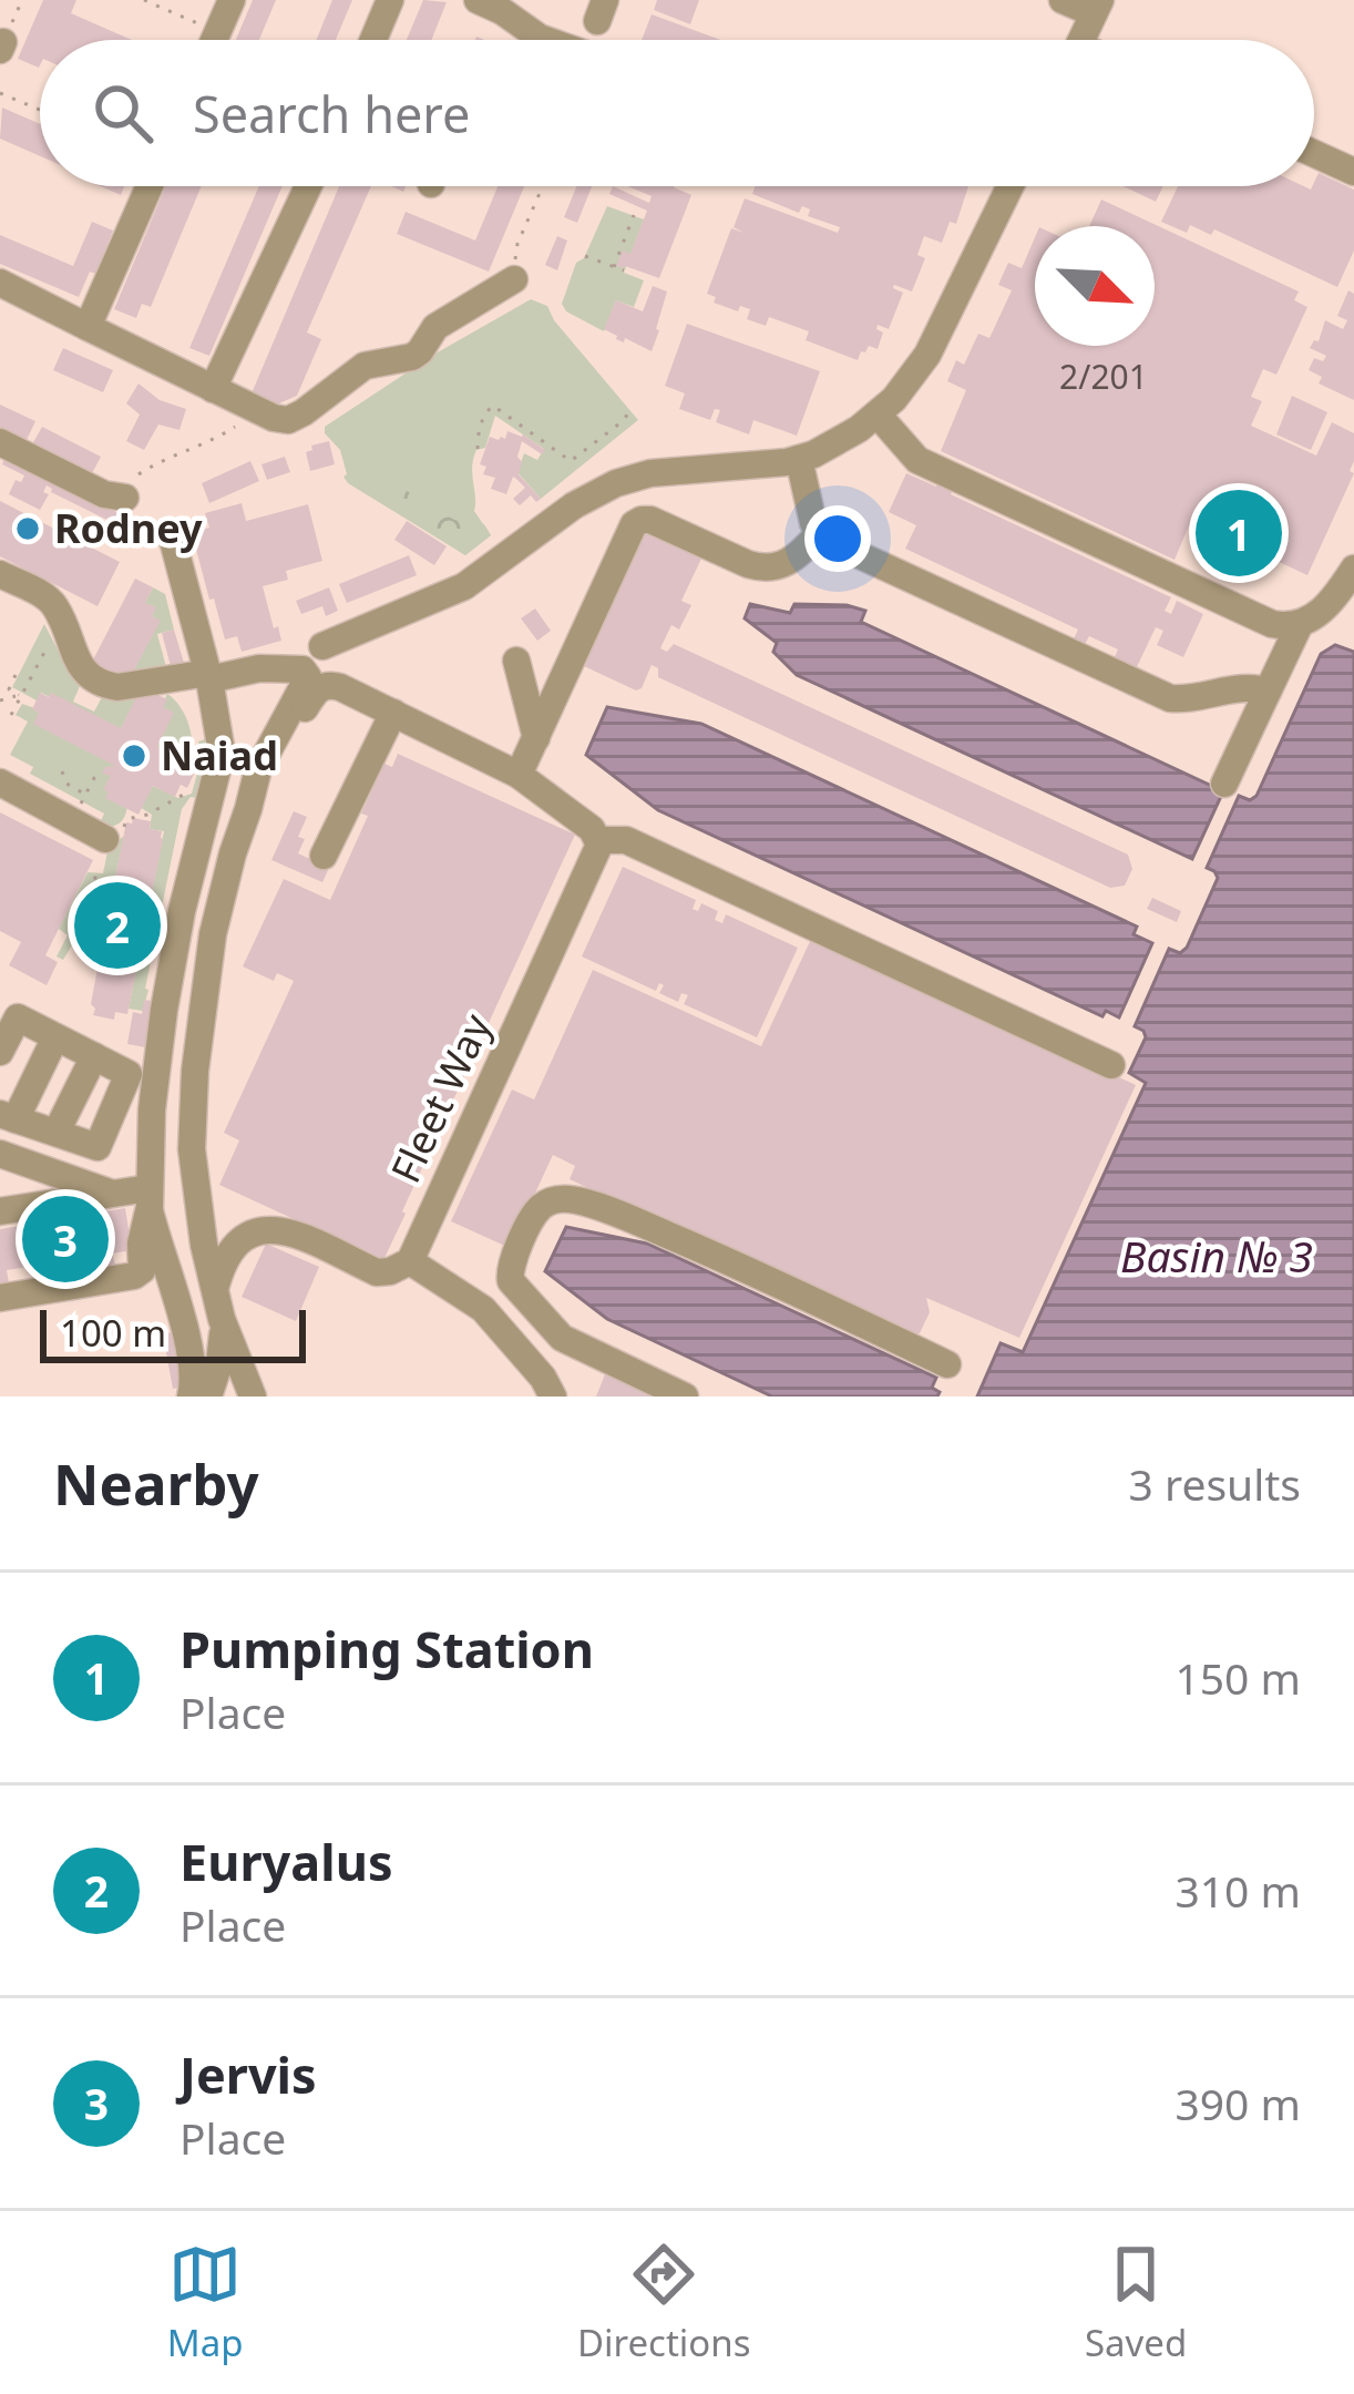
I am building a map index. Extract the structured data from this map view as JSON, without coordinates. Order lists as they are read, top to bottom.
{
  "streets": {
    "street": ["Fleet Way"]
  },
  "water": ["Basin № 3"],
  "places": ["Rodney", "Naiad"],
  "house_numbers": ["2/201"],
  "scale_bar": "100 m",
  "north": "bottom right",
  "page": {
    "search": "Search here",
    "pins": ["1", "2", "3"],
    "scale": "100 m",
    "heading": ["Nearby", "3 results"],
    "list": [
      {
        "mark": "1",
        "name": "Pumping Station",
        "note": "Place",
        "value": "150 m"
      },
      {
        "mark": "2",
        "name": "Euryalus",
        "note": "Place",
        "value": "310 m"
      },
      {
        "mark": "3",
        "name": "Jervis",
        "note": "Place",
        "value": "390 m"
      }
    ],
    "nav": ["Map", "Directions", "Saved"]
  }
}
